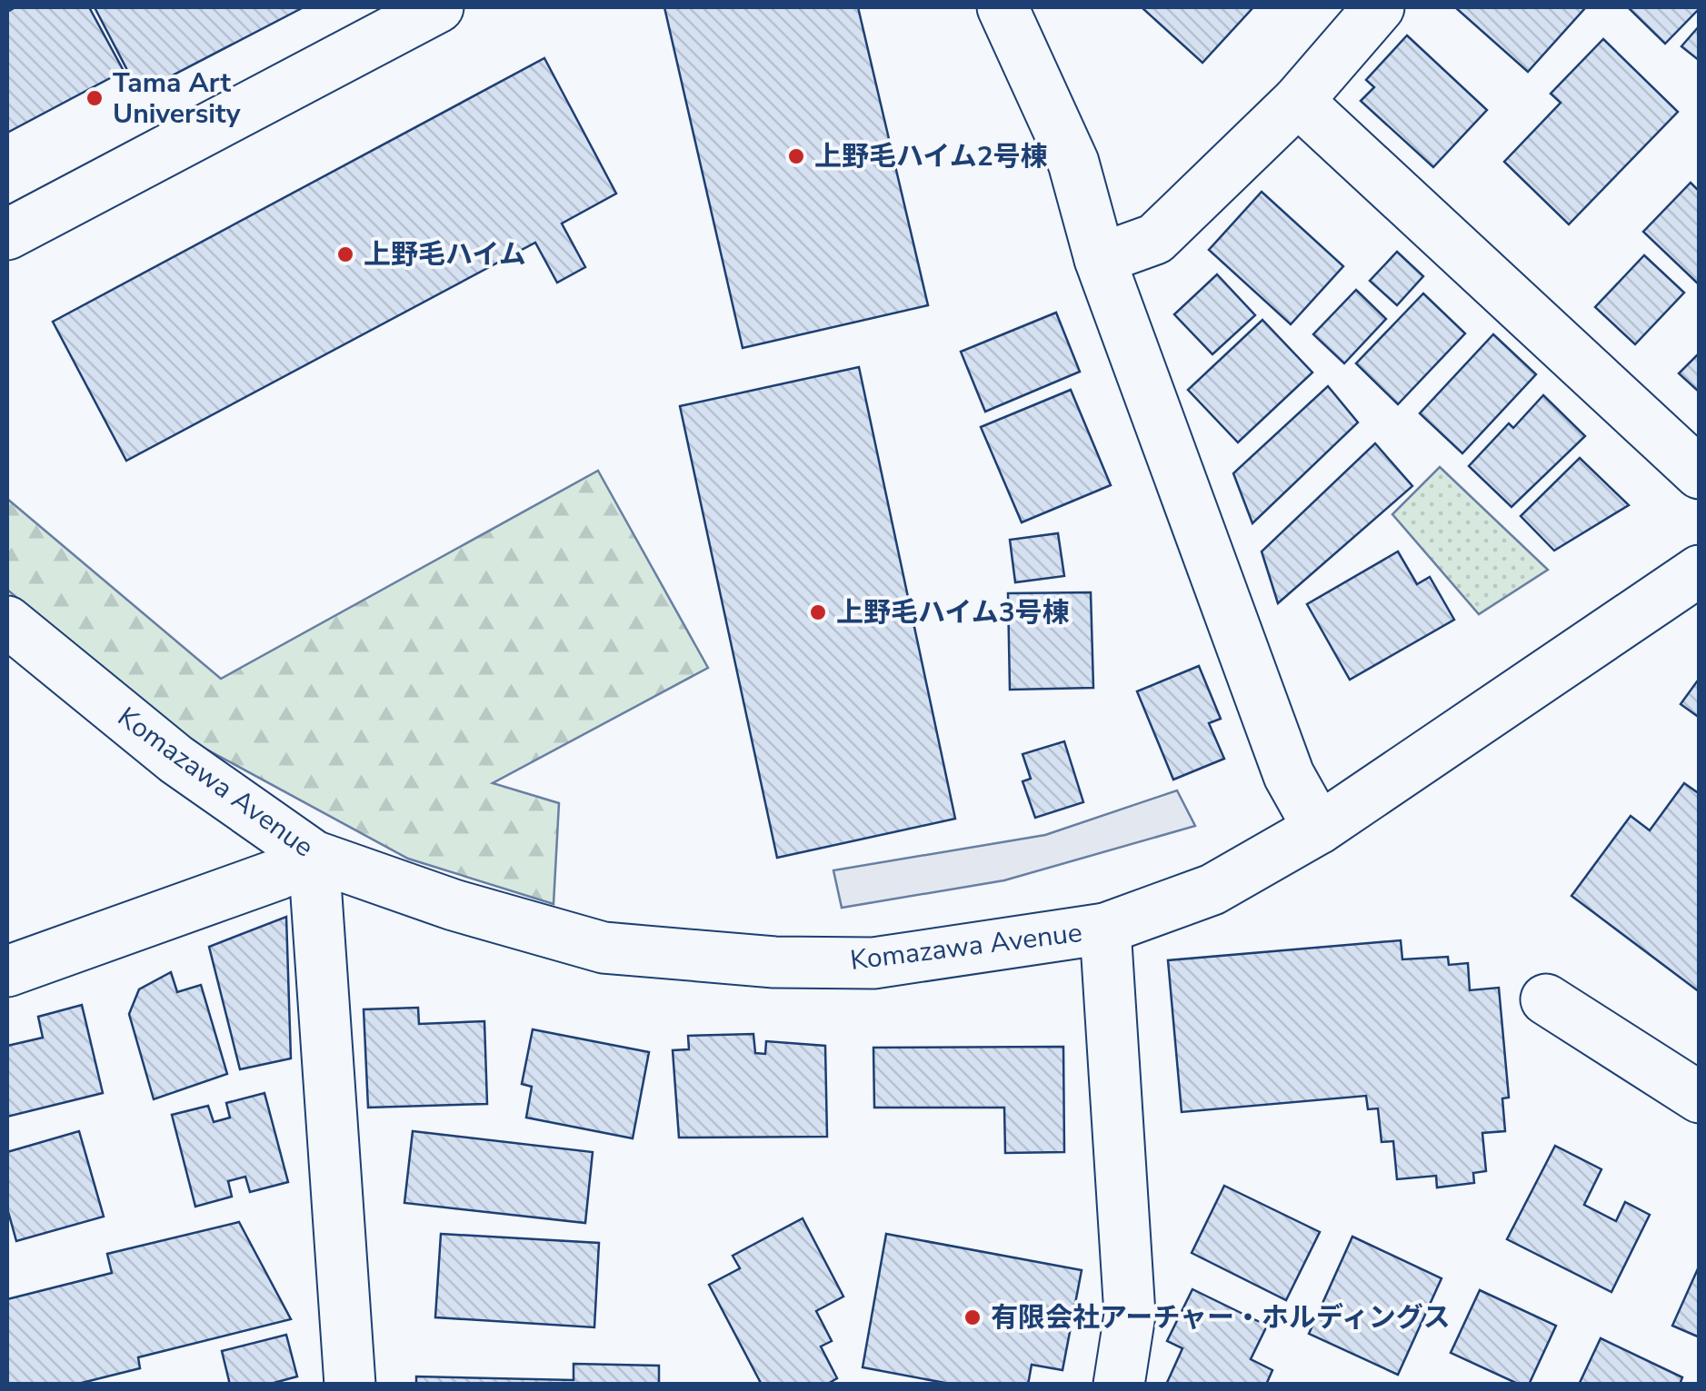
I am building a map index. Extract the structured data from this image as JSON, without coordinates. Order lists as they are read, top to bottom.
{
  "streets": {
    "street": ["Komazawa Avenue"]
  },
  "places": [
    "Tama Art University",
    "上野毛ハイム2号棟",
    "上野毛ハイム",
    "上野毛ハイム3号棟",
    "有限会社アーチャー・ホルディングス"
  ]
}
